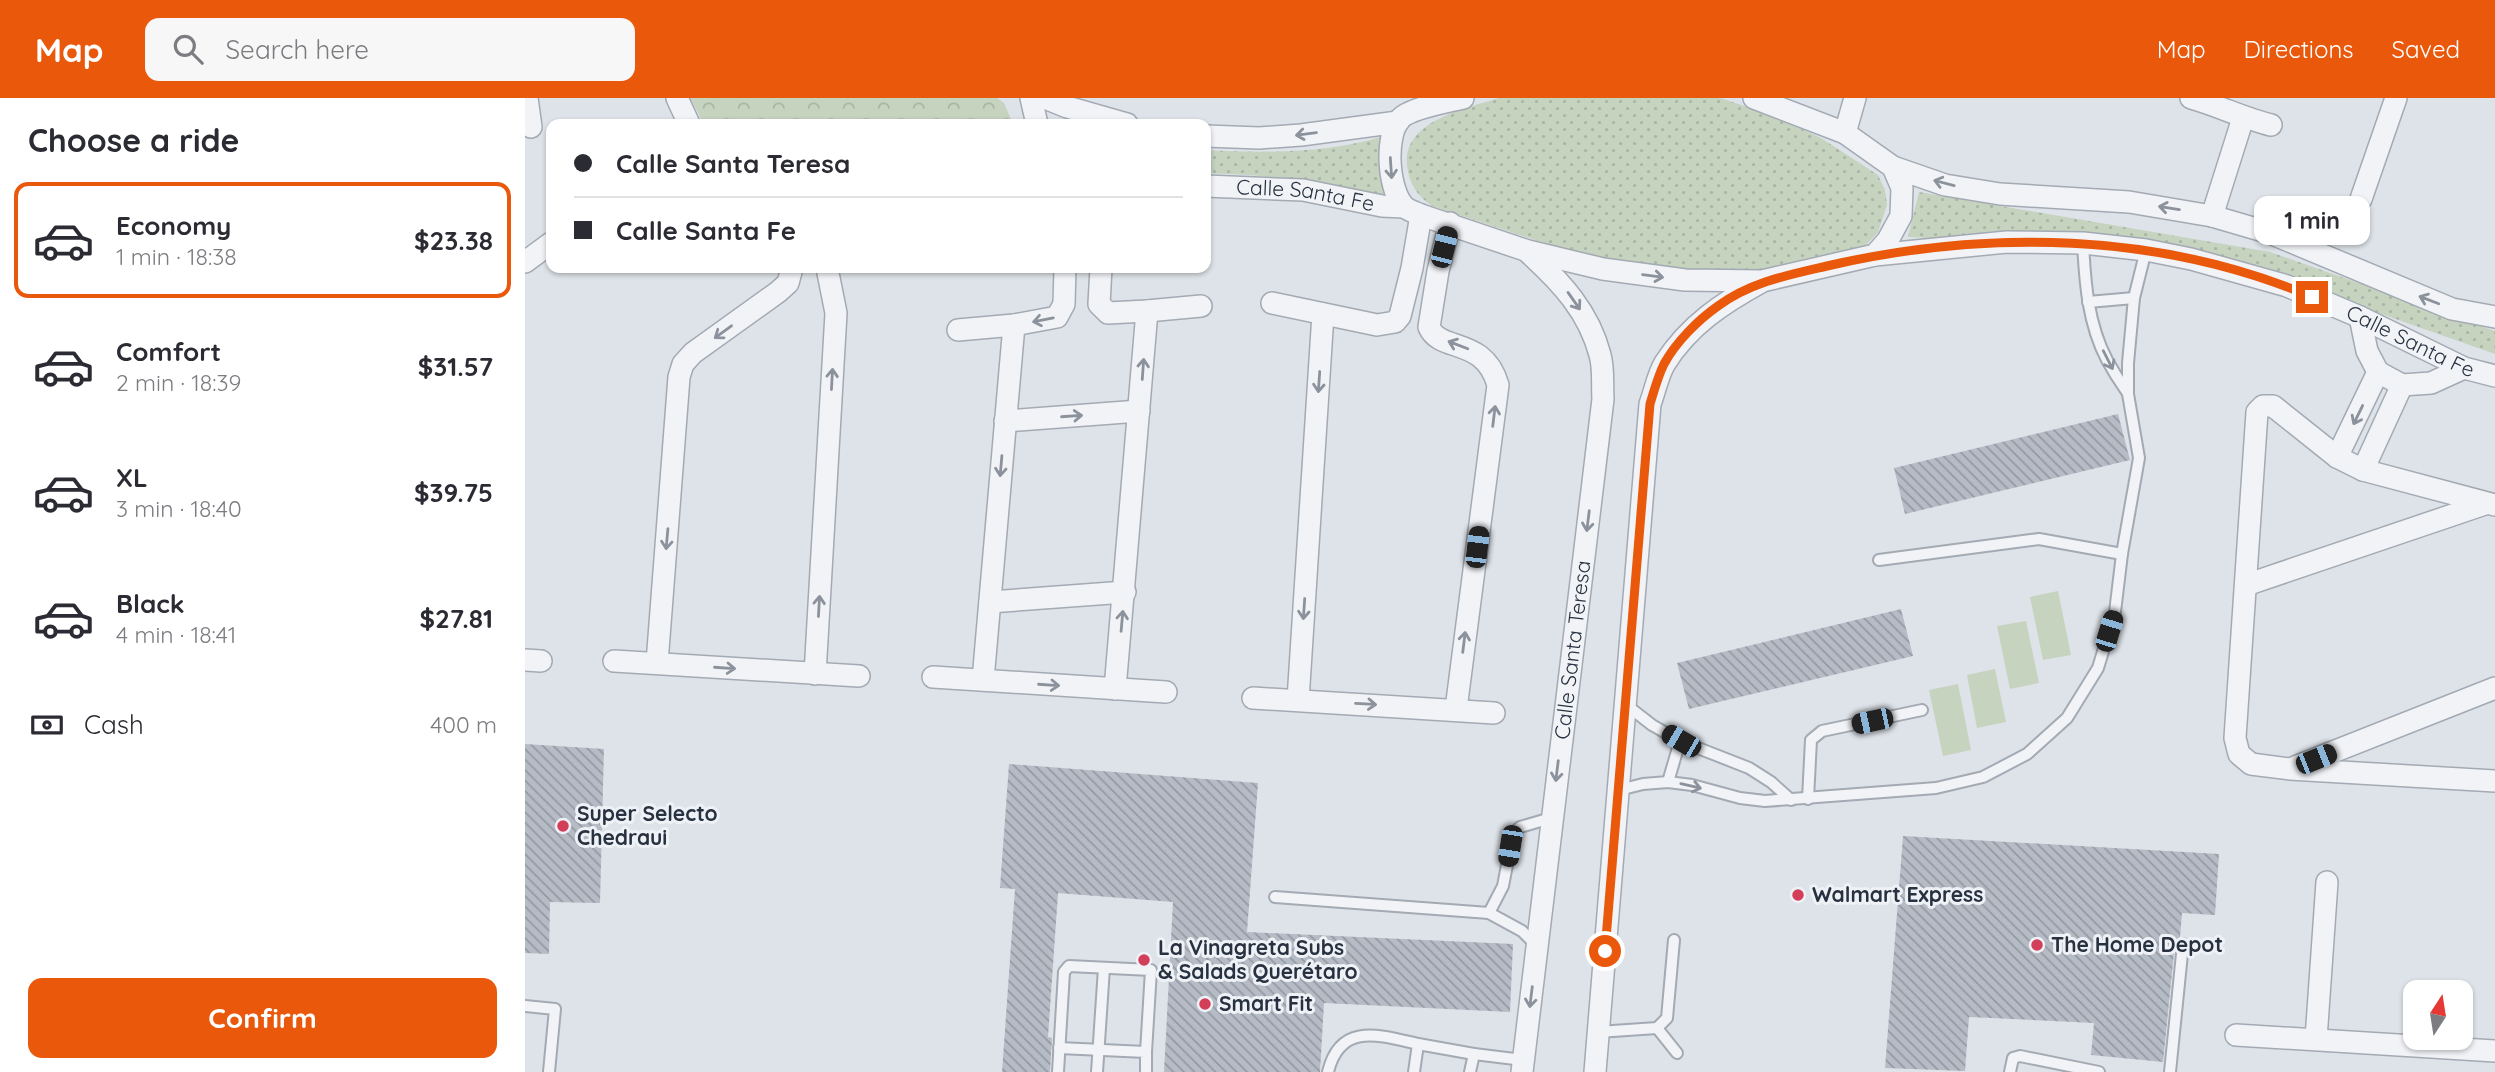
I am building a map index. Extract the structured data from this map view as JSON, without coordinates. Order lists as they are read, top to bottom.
{
  "streets": {
    "street": ["Calle Santa Fe", "Calle Santa Teresa"]
  },
  "crossings": [
    ["Calle Santa Fe", "Calle Santa Teresa"]
  ],
  "places": [
    "Super Selecto Chedraui",
    "Walmart Express",
    "The Home Depot",
    "La Vinagreta Subs & Salads Querétaro",
    "Smart Fit"
  ],
  "north": "top",
  "page": {
    "header": "Map",
    "search": "Search here",
    "nav": ["Map", "Directions", "Saved"],
    "heading": "Choose a ride",
    "banner": ["Calle Santa Teresa", "Calle Santa Fe"],
    "list": [
      {
        "name": "Economy",
        "note": "1 min · 18:38",
        "value": "$23.38"
      },
      {
        "name": "Comfort",
        "note": "2 min · 18:39",
        "value": "$31.57"
      },
      {
        "name": "XL",
        "note": "3 min · 18:40",
        "value": "$39.75"
      },
      {
        "name": "Black",
        "note": "4 min · 18:41",
        "value": "$27.81"
      }
    ],
    "bubble": "1 min",
    "pay": ["Cash", "400 m"],
    "buttons": "Confirm"
  }
}
